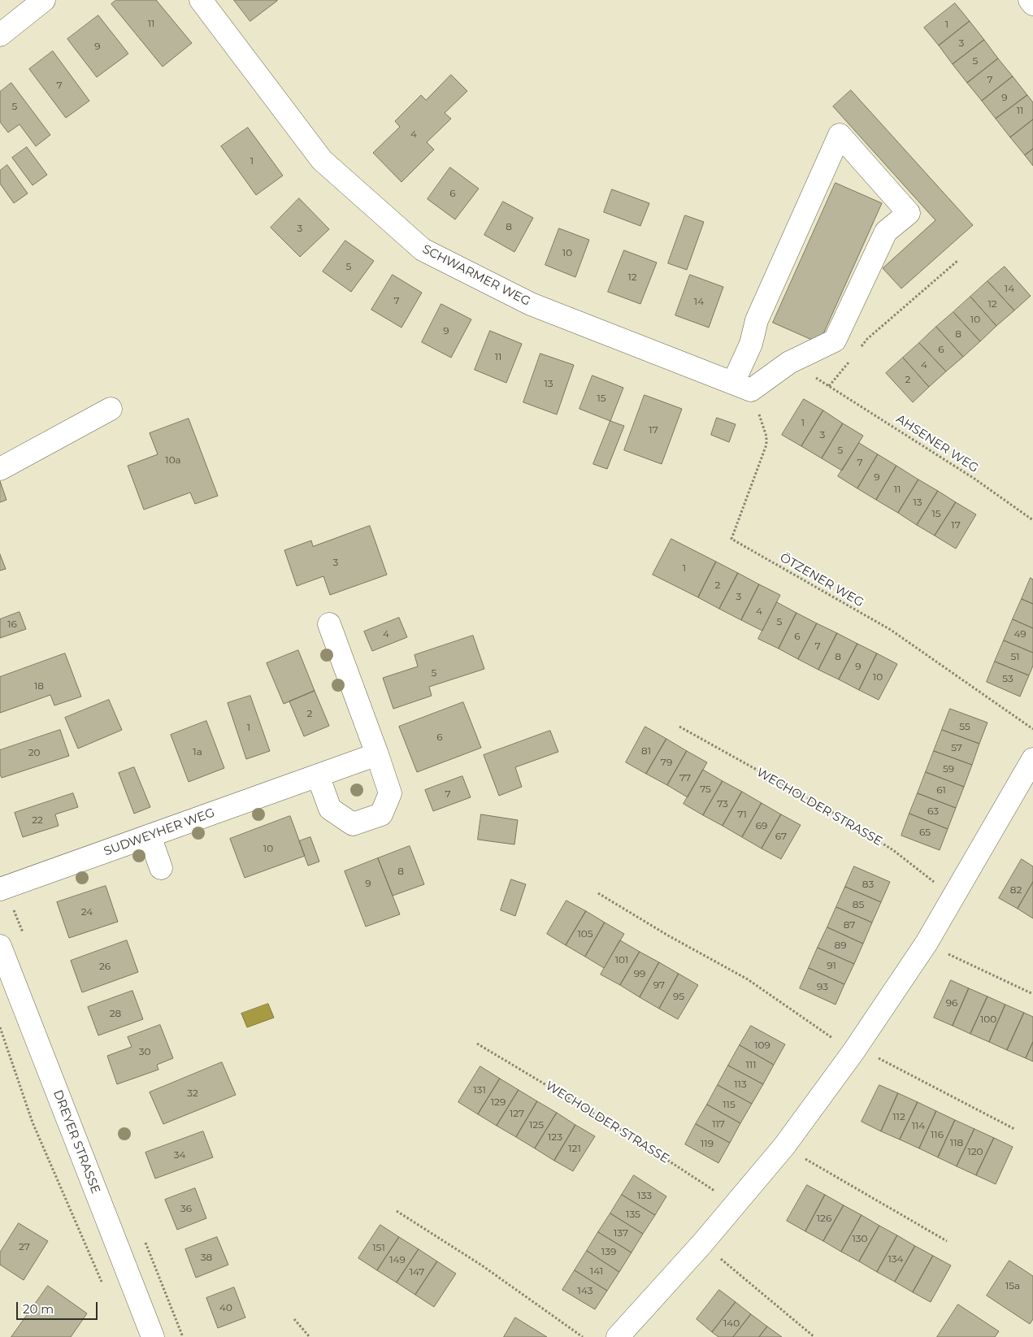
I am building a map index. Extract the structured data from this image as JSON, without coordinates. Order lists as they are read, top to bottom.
{
  "streets": {
    "street": ["SCHWARMER WEG", "SUDWEYHER WEG", "DREYER STRASSE"],
    "path": ["AHSENER WEG", "ÖTZENER WEG", "WECHOLDER STRASSE"]
  },
  "crossings": [
    ["SCHWARMER WEG", "ÖTZENER WEG"]
  ],
  "house_numbers": [
    "11",
    "1",
    "3",
    "9",
    "5",
    "7",
    "7",
    "9",
    "5",
    "11",
    "4",
    "1",
    "6",
    "8",
    "3",
    "10",
    "5",
    "12",
    "14",
    "7",
    "14",
    "12",
    "10",
    "9",
    "8",
    "6",
    "11",
    "4",
    "2",
    "13",
    "15",
    "1",
    "17",
    "3",
    "5",
    "10a",
    "7",
    "9",
    "11",
    "13",
    "15",
    "17",
    "3",
    "1",
    "2",
    "3",
    "4",
    "5",
    "16",
    "4",
    "49",
    "6",
    "7",
    "8",
    "51",
    "9",
    "5",
    "10",
    "53",
    "18",
    "2",
    "55",
    "1",
    "6",
    "57",
    "81",
    "1a",
    "20",
    "79",
    "59",
    "77",
    "75",
    "61",
    "7",
    "73",
    "63",
    "71",
    "22",
    "69",
    "65",
    "67",
    "10",
    "8",
    "9",
    "83",
    "82",
    "85",
    "24",
    "87",
    "105",
    "89",
    "101",
    "91",
    "26",
    "99",
    "97",
    "93",
    "95",
    "96",
    "28",
    "100",
    "109",
    "30",
    "111",
    "113",
    "131",
    "32",
    "129",
    "115",
    "127",
    "112",
    "117",
    "125",
    "114",
    "116",
    "123",
    "118",
    "119",
    "121",
    "120",
    "34",
    "133",
    "36",
    "135",
    "126",
    "137",
    "130",
    "27",
    "151",
    "139",
    "38",
    "134",
    "149",
    "141",
    "147",
    "15a",
    "143",
    "40",
    "140"
  ],
  "scale_bar": "20 m"
}
